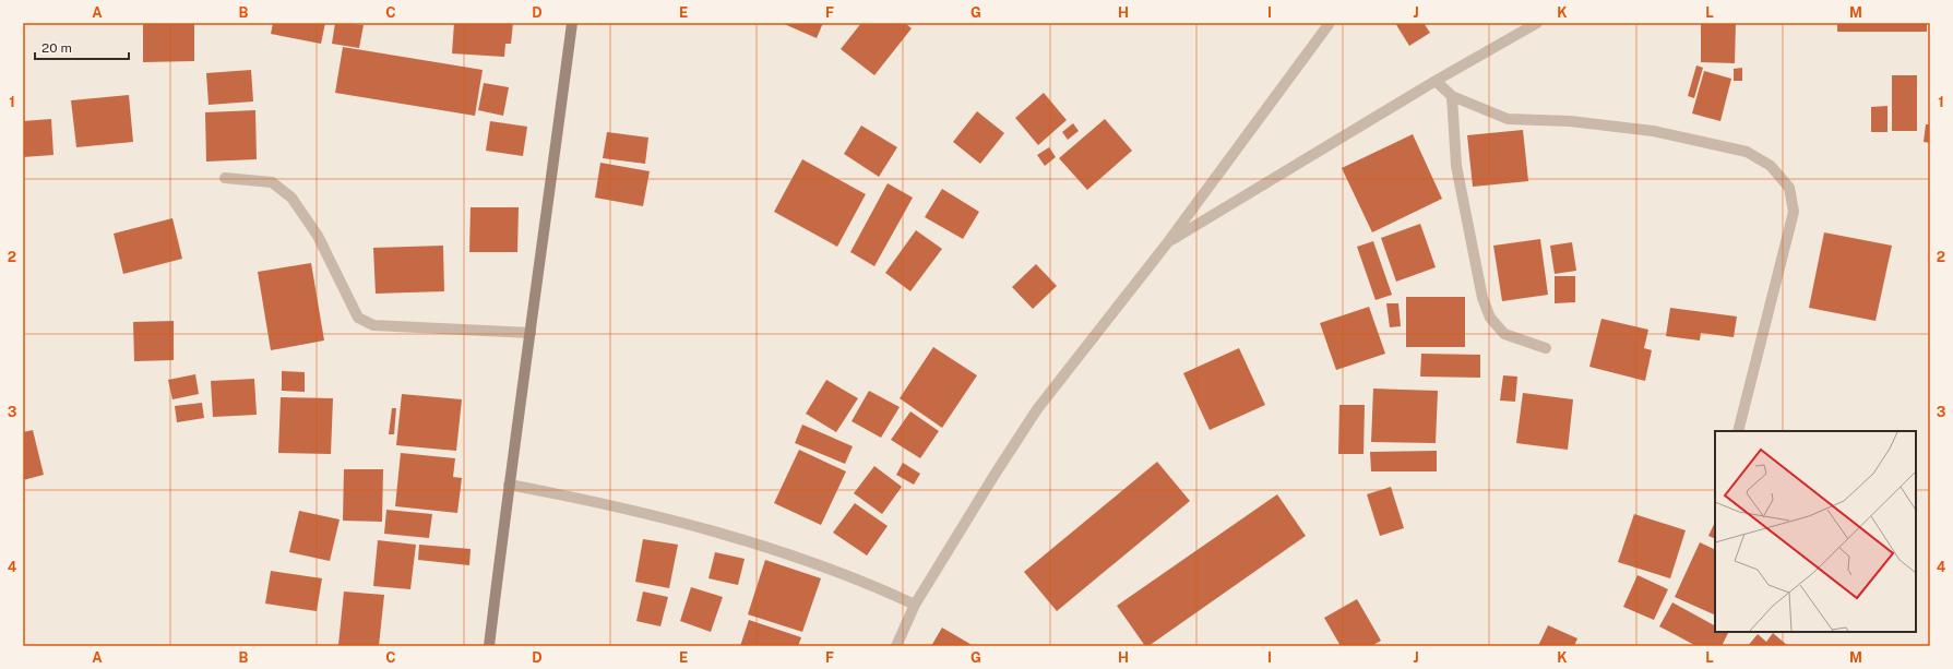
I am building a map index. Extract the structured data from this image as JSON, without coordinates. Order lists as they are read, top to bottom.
{
  "scale_bar": "20 m",
  "grid": {
    "columns": [
      "A",
      "B",
      "C",
      "D",
      "E",
      "F",
      "G",
      "H",
      "I",
      "J",
      "K",
      "L",
      "M"
    ],
    "rows": [
      "1",
      "2",
      "3",
      "4"
    ]
  }
}
